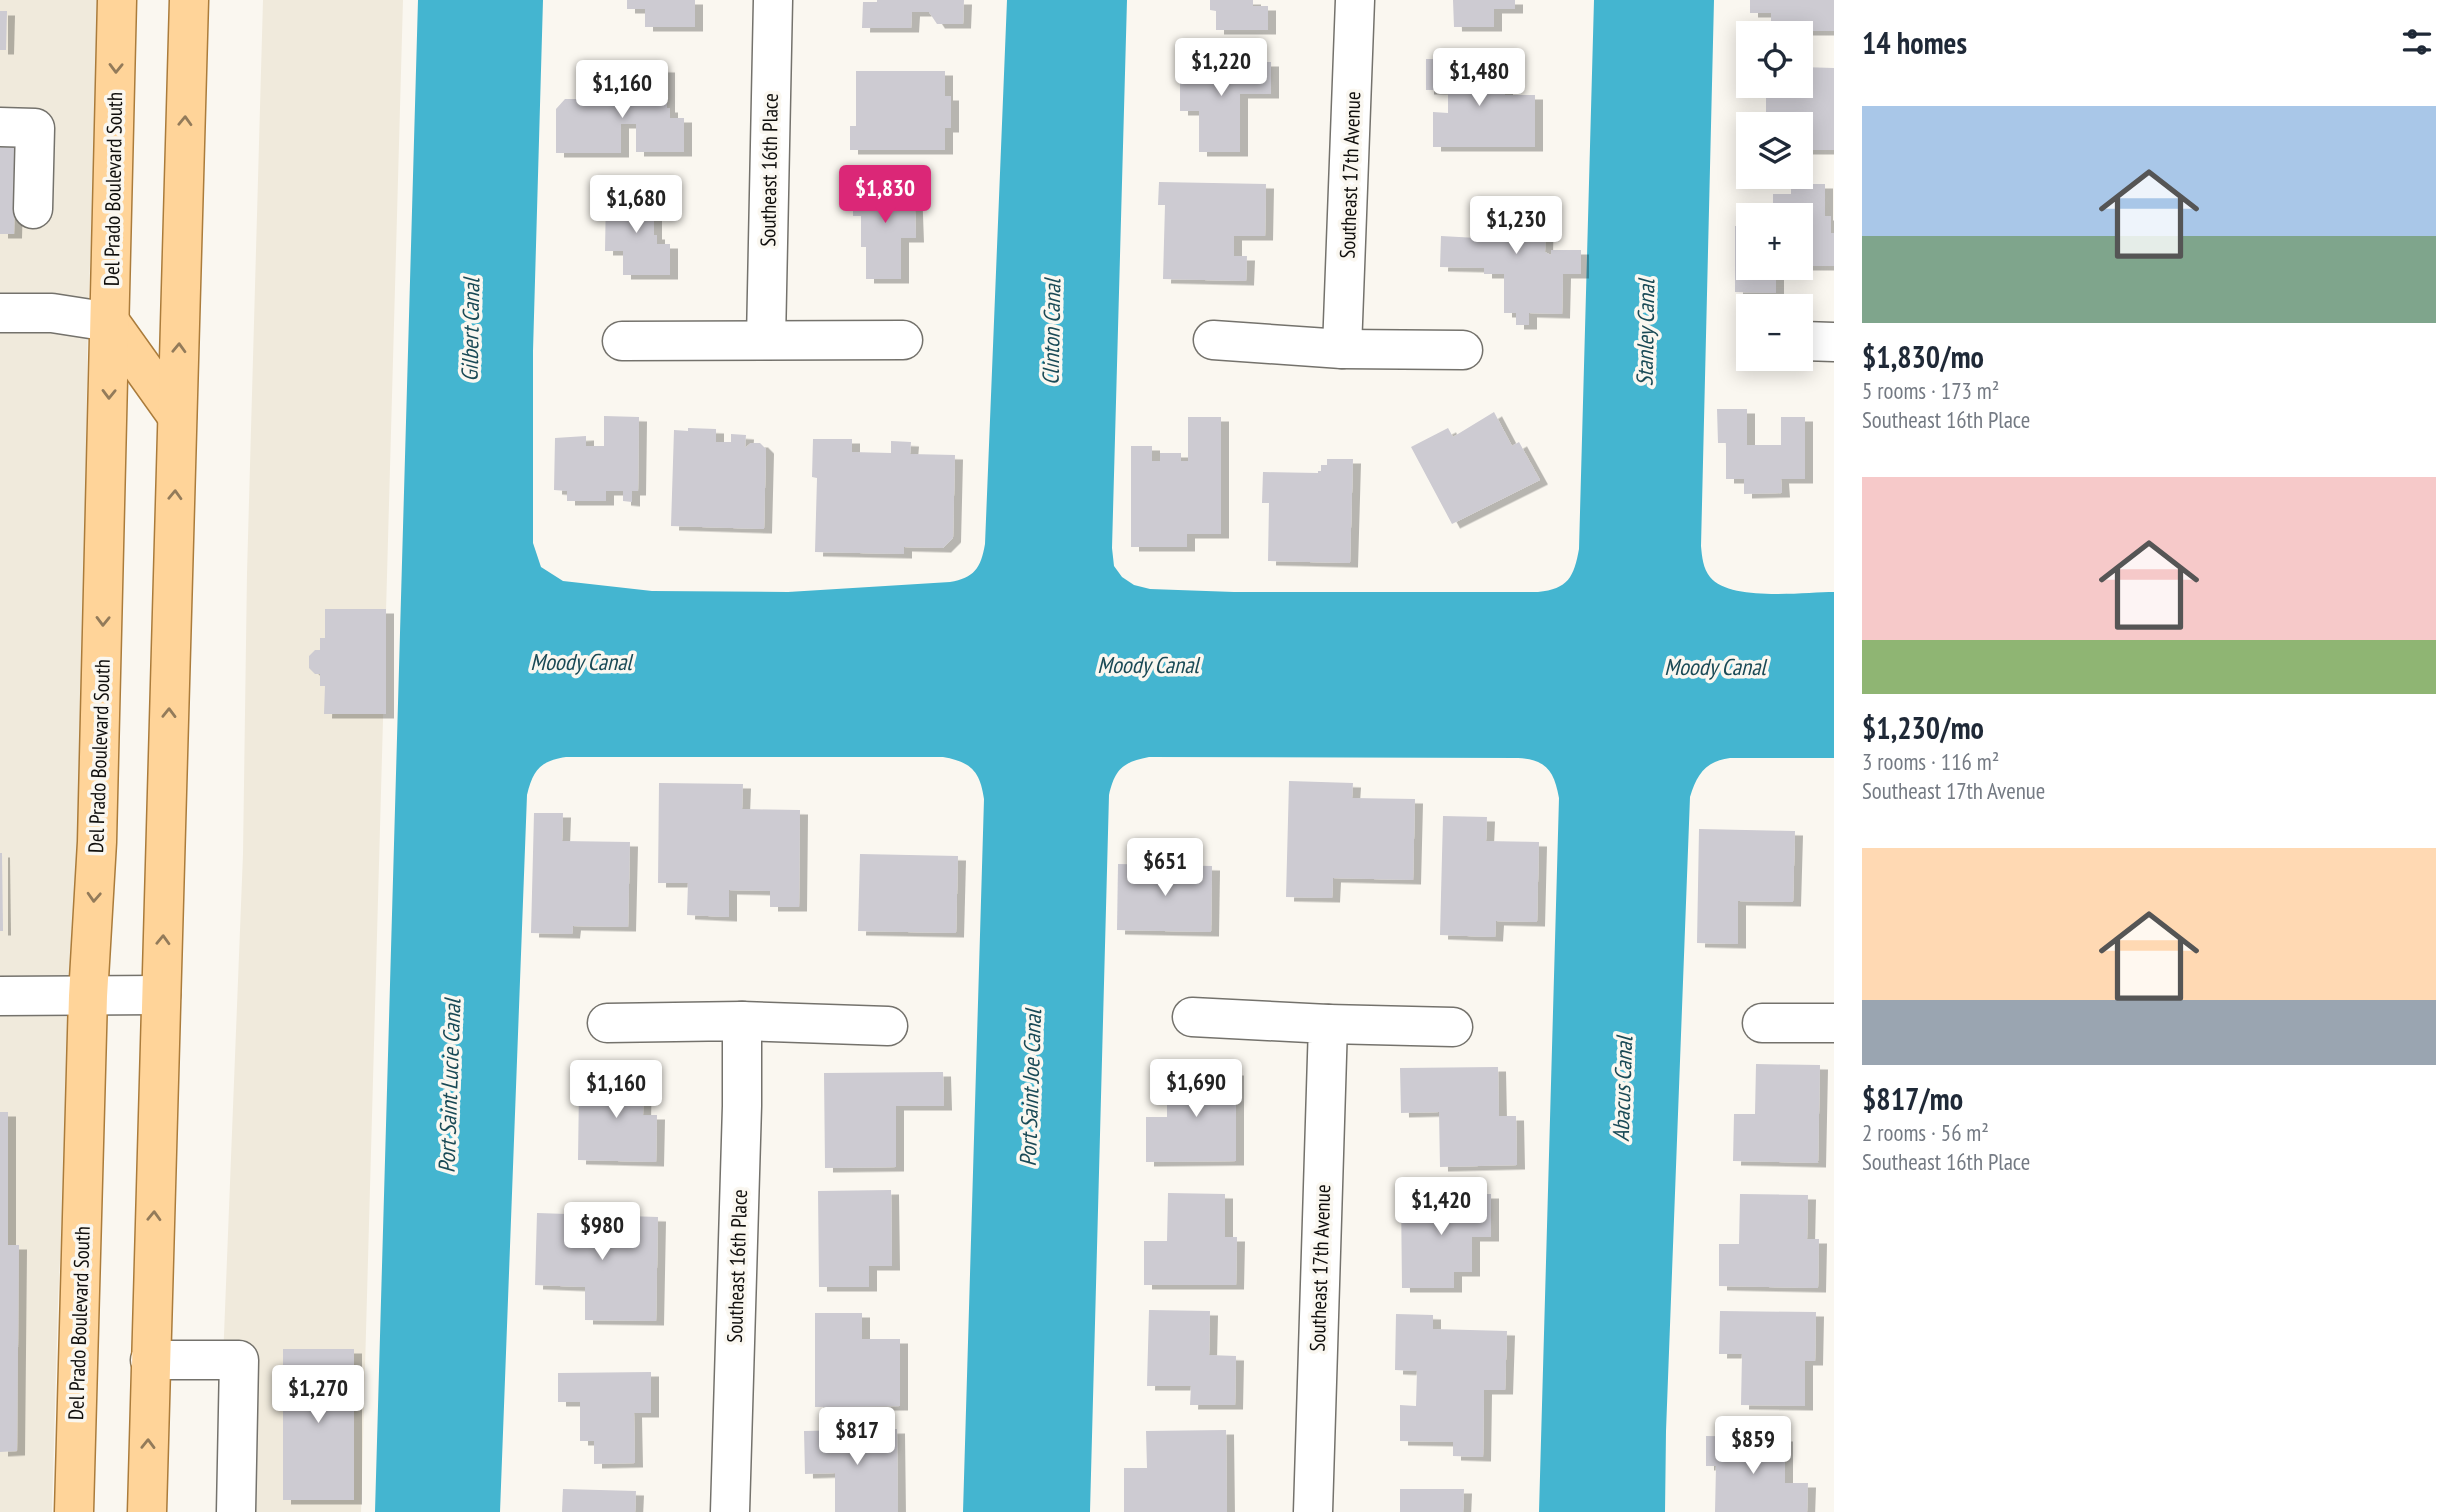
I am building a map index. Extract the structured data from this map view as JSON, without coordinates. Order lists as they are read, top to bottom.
{
  "streets": {
    "main road": ["Del Prado Boulevard South"],
    "street": ["Southeast 16th Place", "Southeast 17th Avenue"]
  },
  "water": [
    "Gilbert Canal",
    "Clinton Canal",
    "Stanley Canal",
    "Moody Canal",
    "Port Saint Lucie Canal",
    "Port Saint Joe Canal",
    "Abacus Canal"
  ],
  "page": {
    "heading": "14 homes",
    "map_buttons": ["+", "−"],
    "price": [
      "$1,220",
      "$1,480",
      "$1,160",
      "$1,830",
      "$1,680",
      "$1,230",
      "$651",
      "$1,690",
      "$1,160",
      "$1,420",
      "$980",
      "$1,270",
      "$817",
      "$859"
    ],
    "list": [
      {
        "name": "$1,830/mo",
        "note": "5 rooms · 173 m² · Southeast 16th Place"
      },
      {
        "name": "$1,230/mo",
        "note": "3 rooms · 116 m² · Southeast 17th Avenue"
      },
      {
        "name": "$817/mo",
        "note": "2 rooms · 56 m² · Southeast 16th Place"
      }
    ]
  }
}
